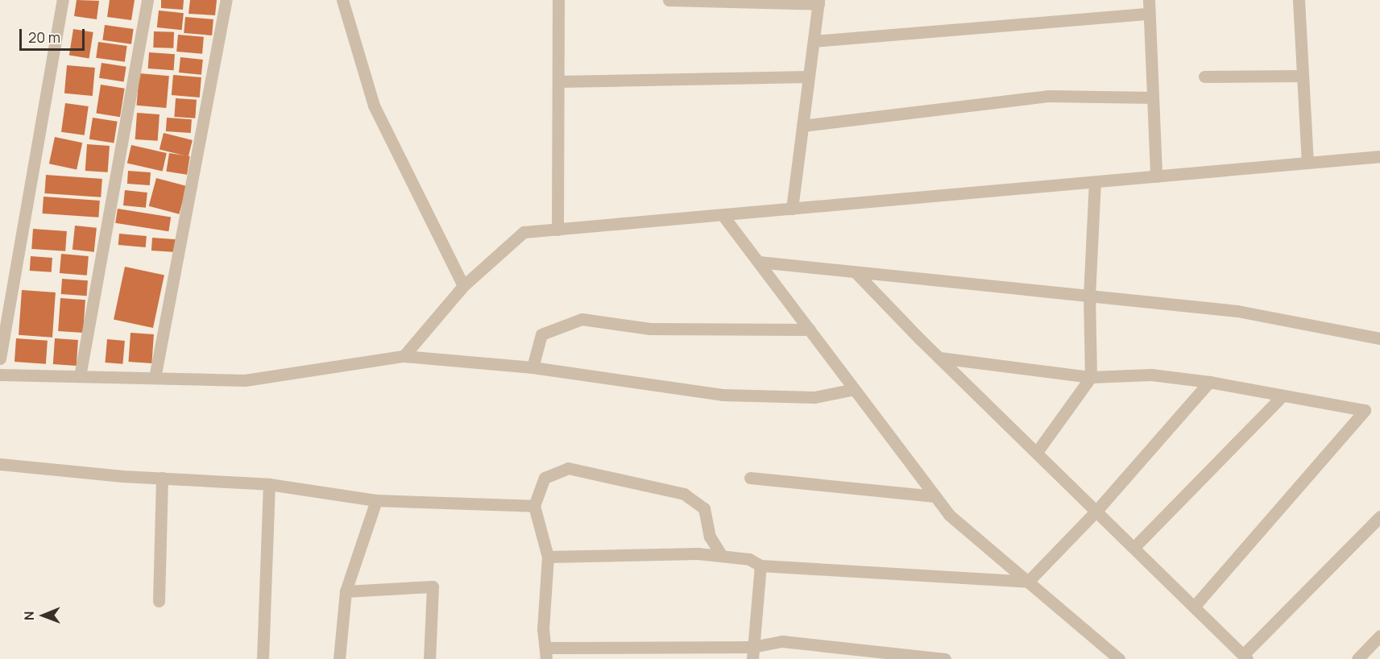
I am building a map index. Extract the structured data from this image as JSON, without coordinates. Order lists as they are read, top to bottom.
{
  "scale_bar": "20 m",
  "north": "left"
}
